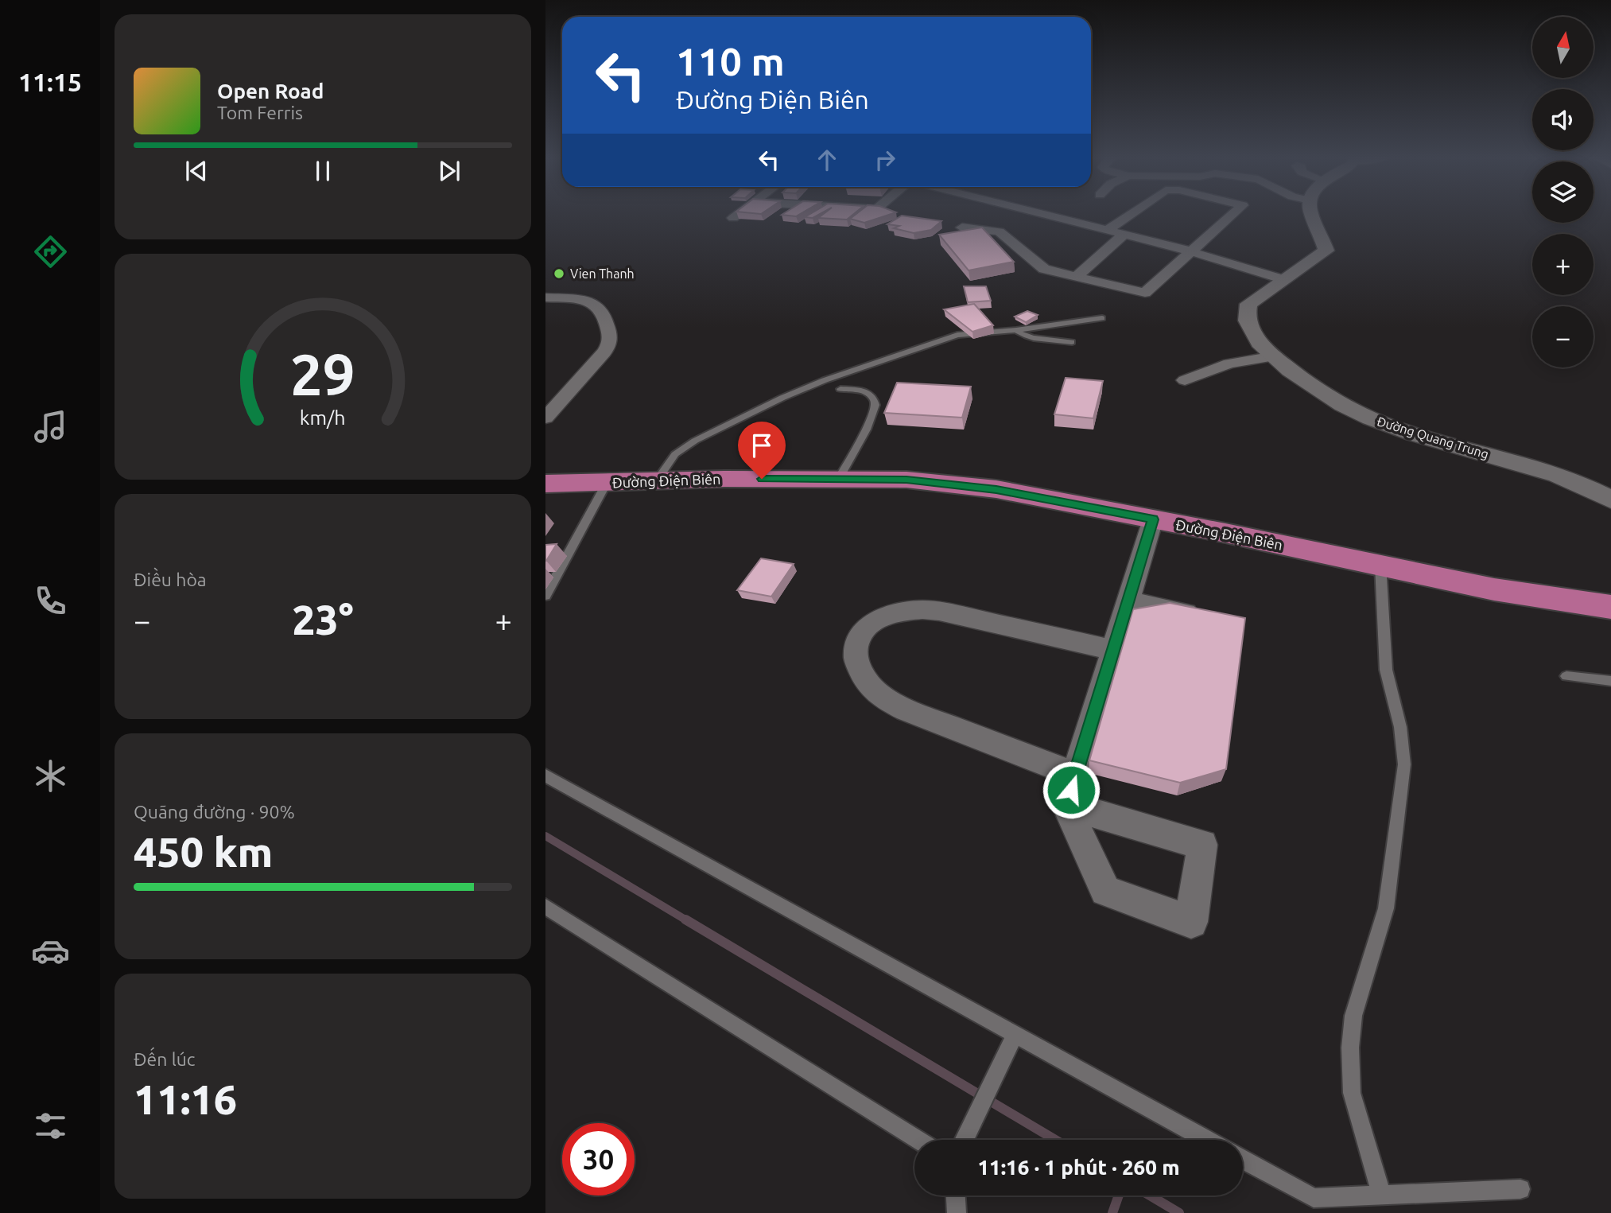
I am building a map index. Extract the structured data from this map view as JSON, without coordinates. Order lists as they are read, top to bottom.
{
  "streets": {
    "main road": ["Đường Điện Biên"],
    "street": ["Đường Quang Trung"]
  },
  "places": ["Vien Thanh"],
  "north": "top",
  "page": {
    "tabs": "11:15",
    "map_buttons": ["+", "−"],
    "turn": ["110 m", "Đường Điện Biên"],
    "song": ["Open Road", "Tom Ferris"],
    "tile": [
      "Điều hòa",
      ["Quãng đường · 90%", "450 km"],
      ["Đến lúc", "11:16"]
    ],
    "heat": ["−", "23°", "+"],
    "limit": "30",
    "trip": "11:16 · 1 phút · 260 m",
    "gauge": ["29", "km/h"]
  }
}
